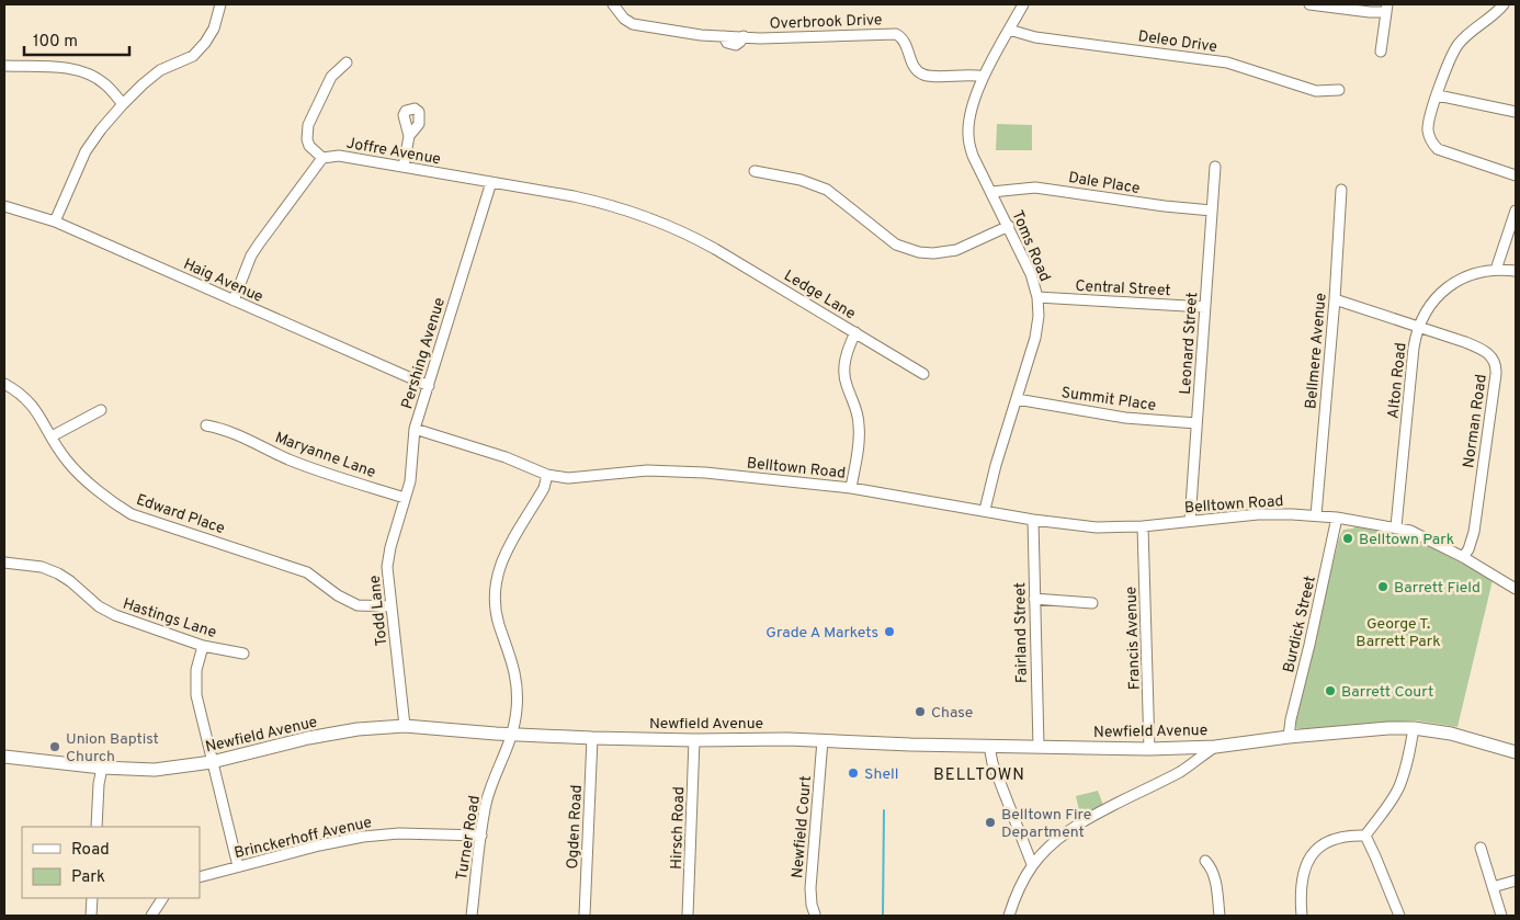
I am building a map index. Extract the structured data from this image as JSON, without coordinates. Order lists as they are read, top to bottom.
{
  "streets": {
    "main road": ["Newfield Avenue"],
    "street": [
      "Overbrook Drive",
      "Deleo Drive",
      "Joffre Avenue",
      "Dale Place",
      "Toms Road",
      "Haig Avenue",
      "Central Street",
      "Ledge Lane",
      "Leonard Street",
      "Bellmere Avenue",
      "Pershing Avenue",
      "Alton Road",
      "Summit Place",
      "Norman Road",
      "Maryanne Lane",
      "Belltown Road",
      "Edward Place",
      "Todd Lane",
      "Hastings Lane",
      "Burdick Street",
      "Fairland Street",
      "Francis Avenue",
      "Ogden Road",
      "Newfield Court",
      "Hirsch Road",
      "Brinckerhoff Avenue",
      "Turner Road"
    ]
  },
  "crossings": [
    ["Overbrook Drive", "Toms Road"],
    ["Deleo Drive", "Toms Road"],
    ["Joffre Avenue", "Ledge Lane"],
    ["Joffre Avenue", "Pershing Avenue"],
    ["Dale Place", "Toms Road"],
    ["Dale Place", "Leonard Street"],
    ["Toms Road", "Central Street"],
    ["Toms Road", "Summit Place"],
    ["Toms Road", "Belltown Road"],
    ["Haig Avenue", "Pershing Avenue"],
    ["Central Street", "Leonard Street"],
    ["Ledge Lane", "Belltown Road"],
    ["Leonard Street", "Summit Place"],
    ["Leonard Street", "Belltown Road"],
    ["Bellmere Avenue", "Norman Road"],
    ["Bellmere Avenue", "Belltown Road"],
    ["Pershing Avenue", "Belltown Road"],
    ["Pershing Avenue", "Todd Lane"],
    ["Alton Road", "Norman Road"],
    ["Alton Road", "Belltown Road"],
    ["Norman Road", "Belltown Road"],
    ["Maryanne Lane", "Todd Lane"],
    ["Belltown Road", "Burdick Street"],
    ["Belltown Road", "Fairland Street"],
    ["Belltown Road", "Francis Avenue"],
    ["Edward Place", "Todd Lane"],
    ["Todd Lane", "Newfield Avenue"],
    ["Burdick Street", "Newfield Avenue"],
    ["Fairland Street", "Newfield Avenue"],
    ["Francis Avenue", "Newfield Avenue"],
    ["Newfield Avenue", "Ogden Road"],
    ["Newfield Avenue", "Newfield Court"],
    ["Newfield Avenue", "Hirsch Road"],
    ["Newfield Avenue", "Turner Road"],
    ["Brinckerhoff Avenue", "Turner Road"]
  ],
  "districts": ["BELLTOWN"],
  "parks": ["George T. Barrett Park"],
  "places": [
    "Belltown Park",
    "Barrett Field",
    "Grade A Markets",
    "Barrett Court",
    "Chase",
    "Union Baptist Church",
    "Shell",
    "Belltown Fire Department"
  ],
  "legend": ["Road", "Park"],
  "scale_bar": "100 m"
}
